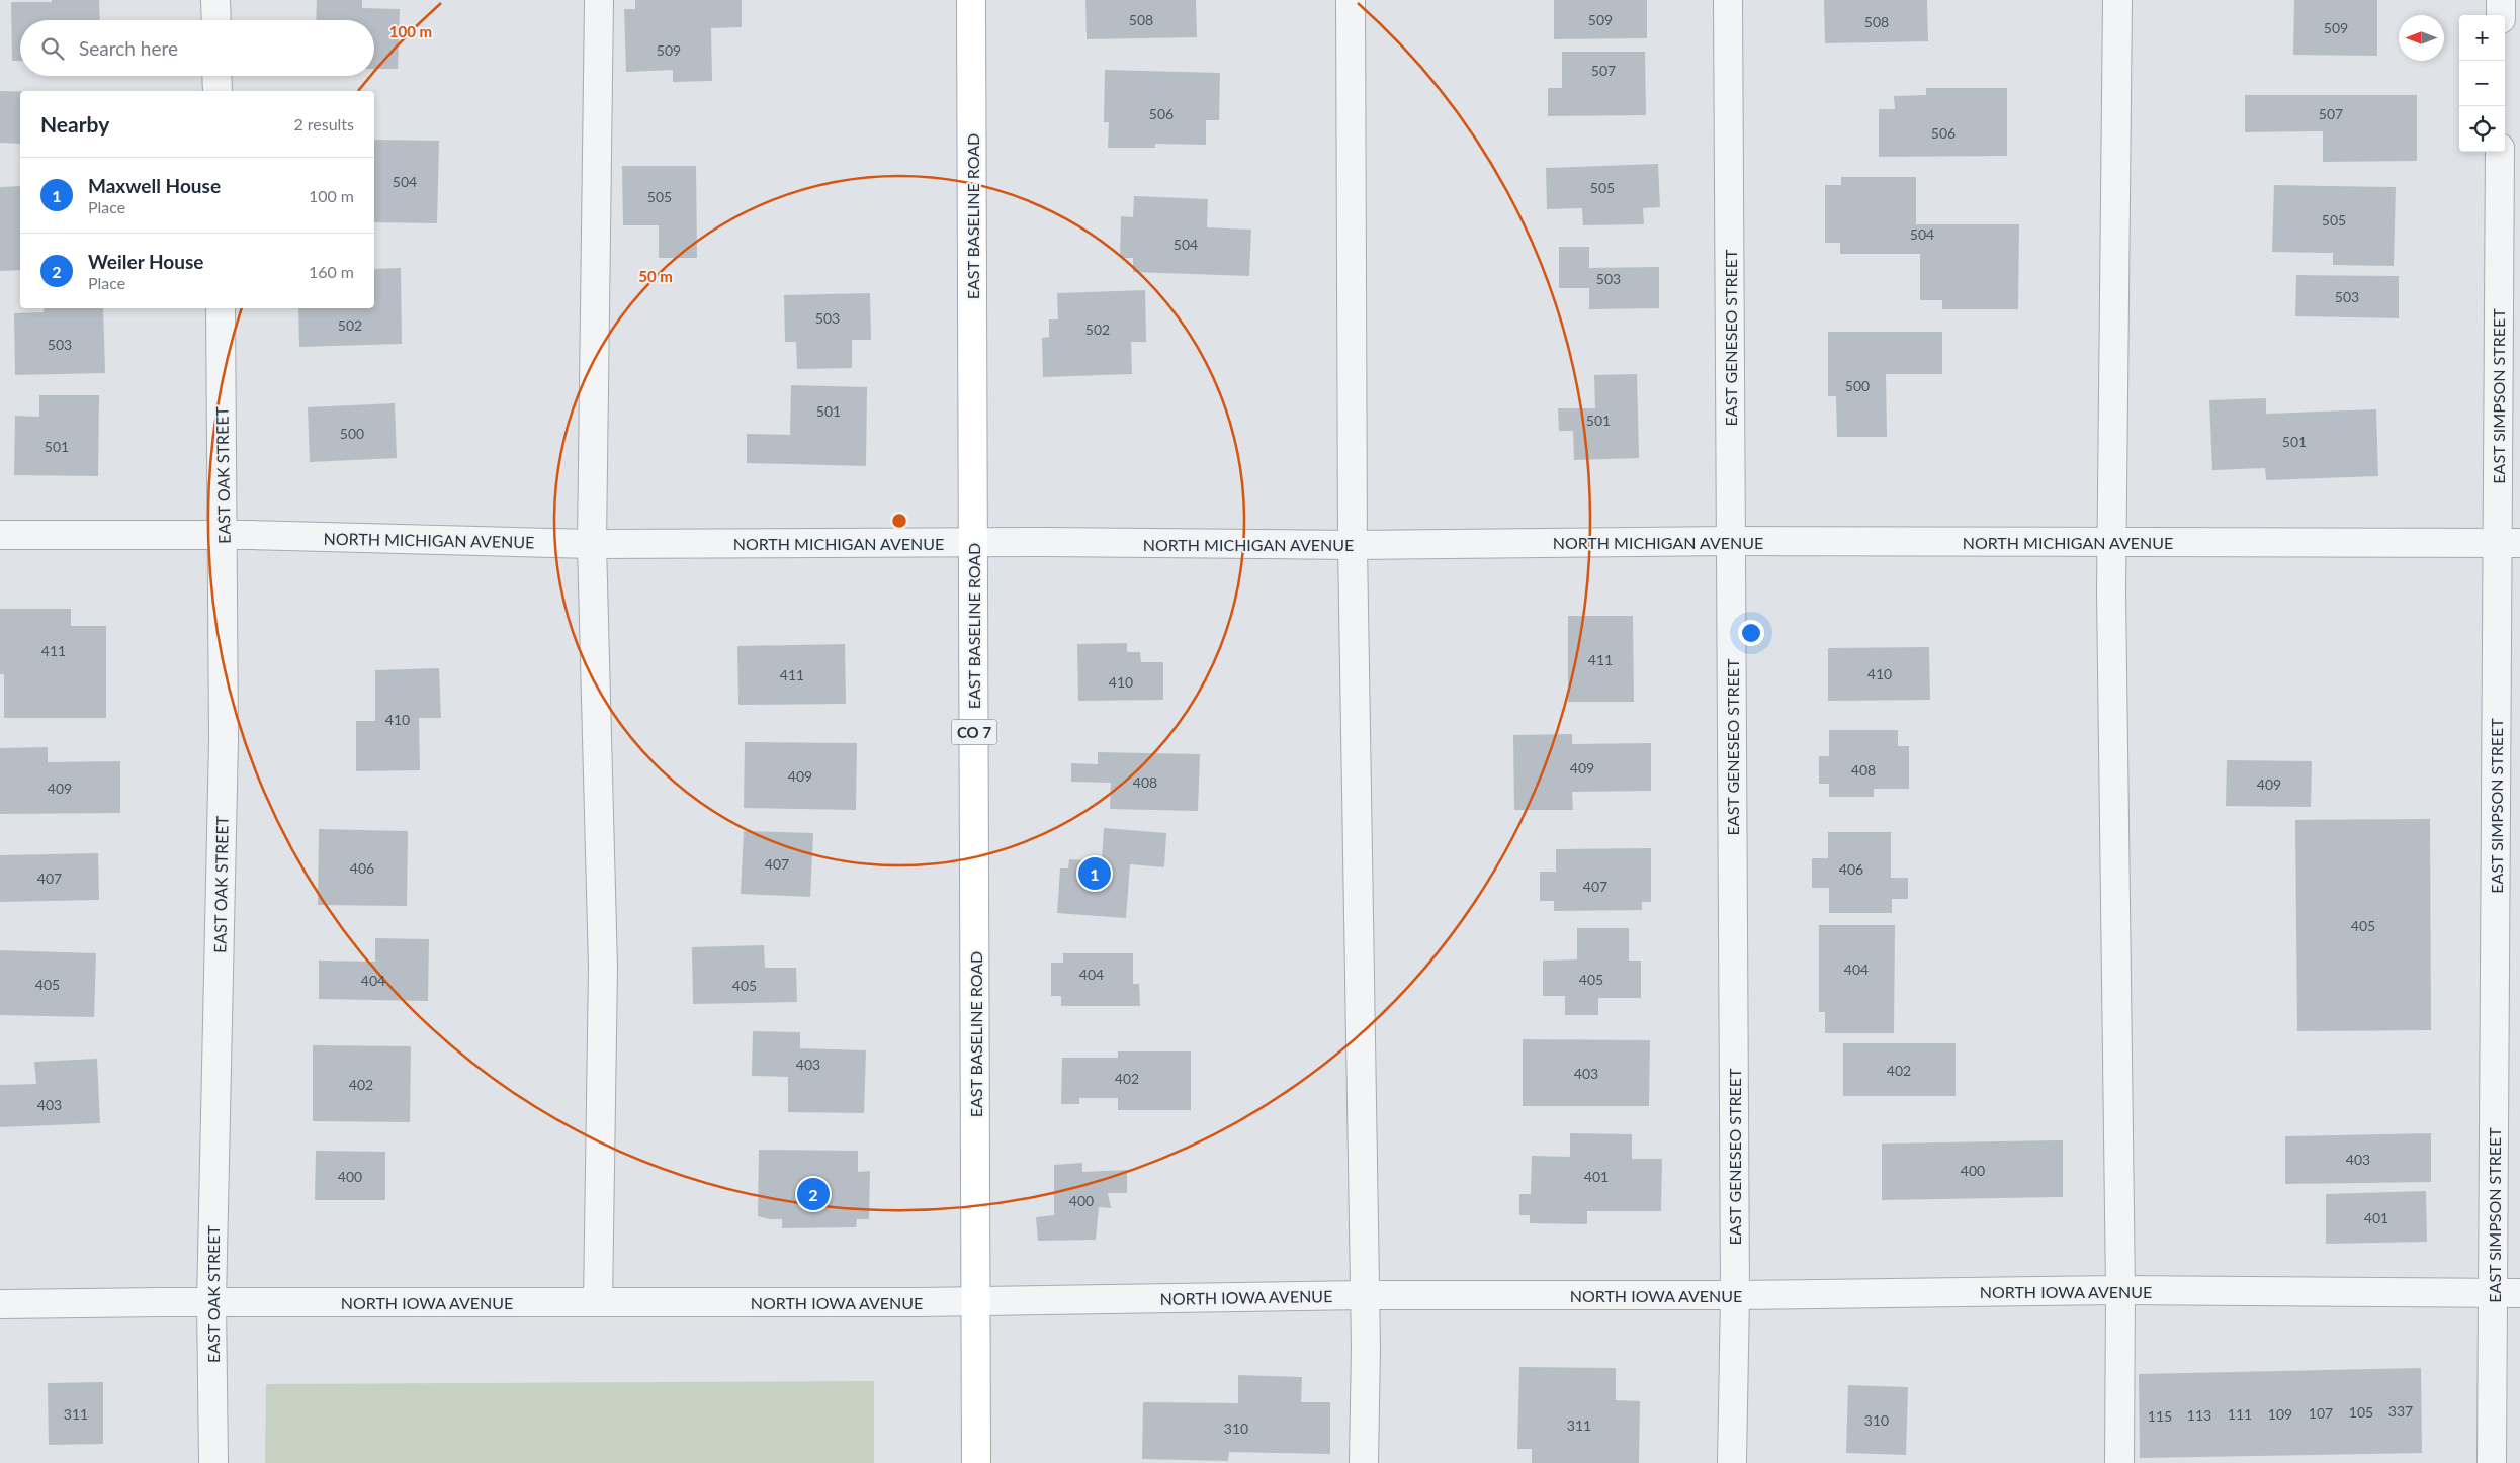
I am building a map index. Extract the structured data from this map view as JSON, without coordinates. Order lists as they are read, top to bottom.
{
  "streets": {
    "main road": ["EAST BASELINE ROAD", "CO 7"],
    "street": [
      "EAST GENESEO STREET",
      "EAST SIMPSON STREET",
      "EAST OAK STREET",
      "NORTH MICHIGAN AVENUE",
      "NORTH IOWA AVENUE"
    ]
  },
  "crossings": [
    ["EAST BASELINE ROAD", "NORTH MICHIGAN AVENUE"],
    ["EAST BASELINE ROAD", "NORTH IOWA AVENUE"],
    ["EAST GENESEO STREET", "NORTH MICHIGAN AVENUE"],
    ["EAST GENESEO STREET", "NORTH IOWA AVENUE"],
    ["EAST SIMPSON STREET", "NORTH MICHIGAN AVENUE"],
    ["EAST SIMPSON STREET", "NORTH IOWA AVENUE"],
    ["EAST OAK STREET", "NORTH MICHIGAN AVENUE"],
    ["EAST OAK STREET", "NORTH IOWA AVENUE"]
  ],
  "house_numbers": [
    "508",
    "509",
    "508",
    "509",
    "509",
    "507",
    "506",
    "507",
    "506",
    "504",
    "505",
    "505",
    "505",
    "504",
    "504",
    "503",
    "503",
    "503",
    "502",
    "502",
    "503",
    "500",
    "501",
    "501",
    "500",
    "501",
    "501",
    "411",
    "411",
    "410",
    "411",
    "410",
    "410",
    "409",
    "408",
    "409",
    "408",
    "409",
    "409",
    "407",
    "406",
    "406",
    "407",
    "407",
    "405",
    "404",
    "404",
    "405",
    "404",
    "405",
    "405",
    "403",
    "402",
    "403",
    "402",
    "402",
    "403",
    "403",
    "400",
    "400",
    "401",
    "400",
    "401",
    "337",
    "105",
    "107",
    "311",
    "111",
    "109",
    "113",
    "115",
    "310",
    "311",
    "310"
  ],
  "north": "left",
  "page": {
    "map_buttons": ["+", "−"],
    "search": "Search here",
    "heading": ["Nearby", "2 results"],
    "list": [
      {
        "mark": "1",
        "name": "Maxwell House",
        "note": "Place",
        "value": "100 m"
      },
      {
        "mark": "2",
        "name": "Weiler House",
        "note": "Place",
        "value": "160 m"
      }
    ],
    "pins": ["1", "2"]
  },
  "rings": ["100 m", "50 m"]
}
